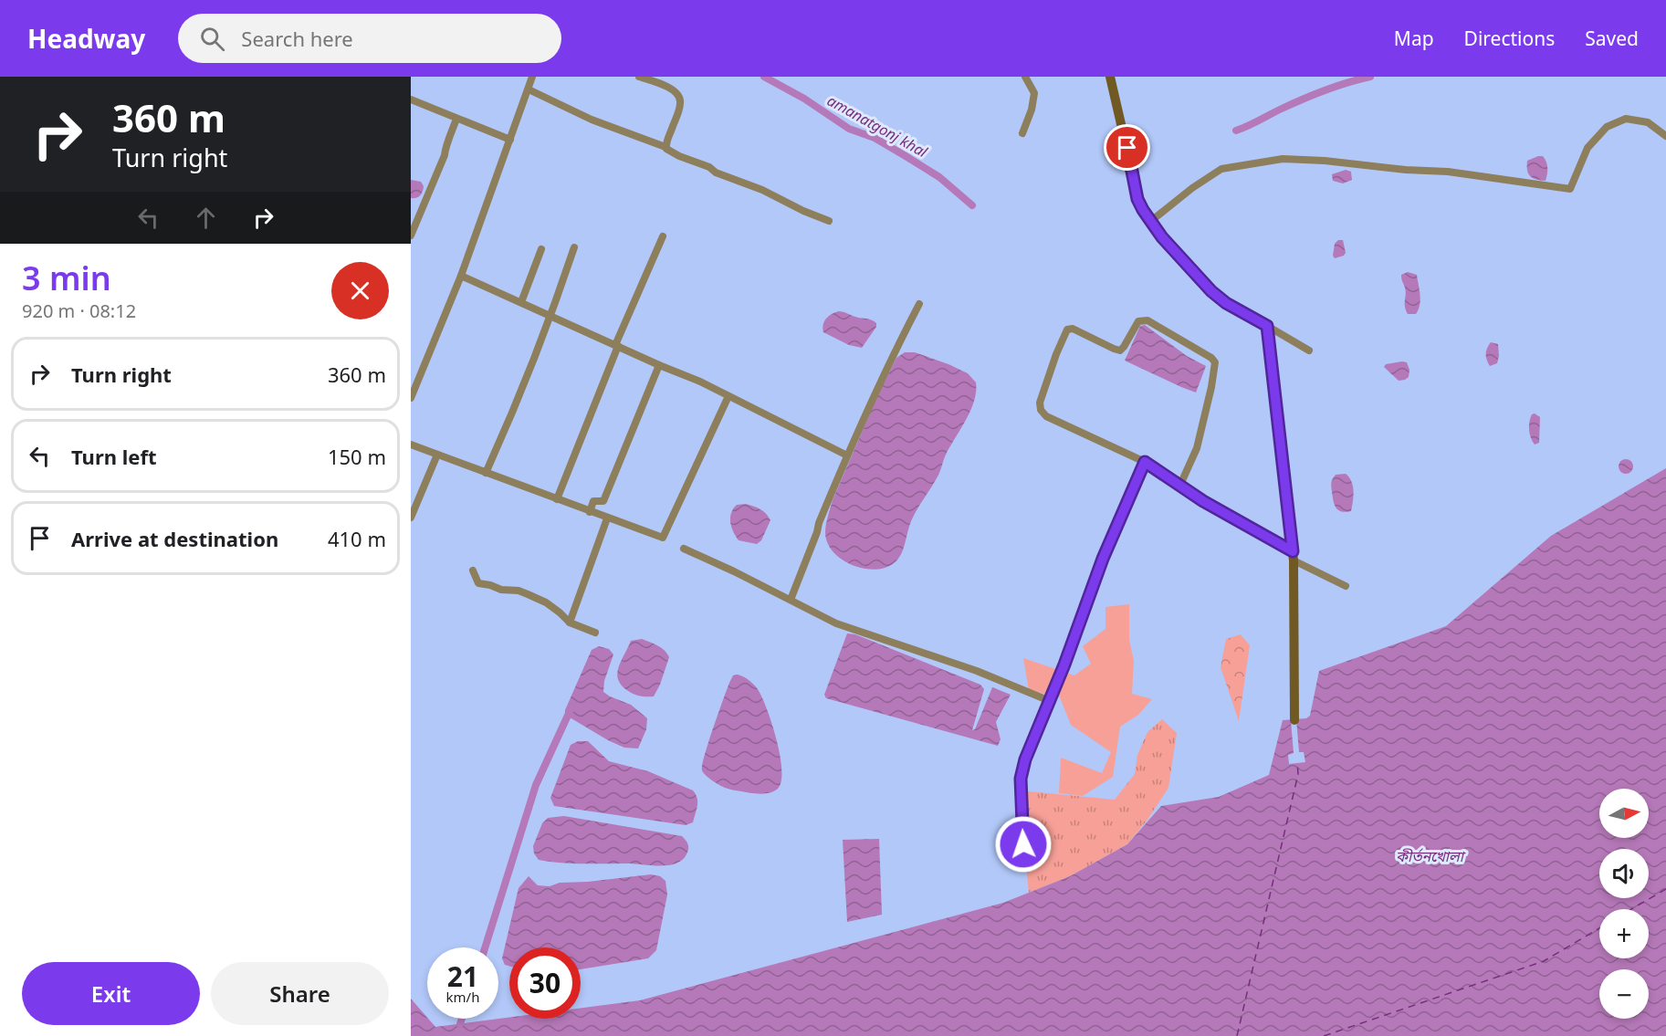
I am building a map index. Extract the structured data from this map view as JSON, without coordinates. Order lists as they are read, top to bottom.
{
  "water": ["amanatgonj khal", "কীর্তনখোলা"],
  "north": "right",
  "page": {
    "header": "Headway",
    "search": "Search here",
    "nav": ["Map", "Directions", "Saved"],
    "turn": ["360 m", "Turn right"],
    "heading": ["3 min", "920 m · 08:12"],
    "list": [
      {
        "name": "Turn right",
        "value": "360 m"
      },
      {
        "name": "Turn left",
        "value": "150 m"
      },
      {
        "name": "Arrive at destination",
        "value": "410 m"
      }
    ],
    "map_buttons": ["+", "−"],
    "speed": "21 km/h",
    "limit": "30",
    "buttons": ["Exit", "Share"]
  }
}
